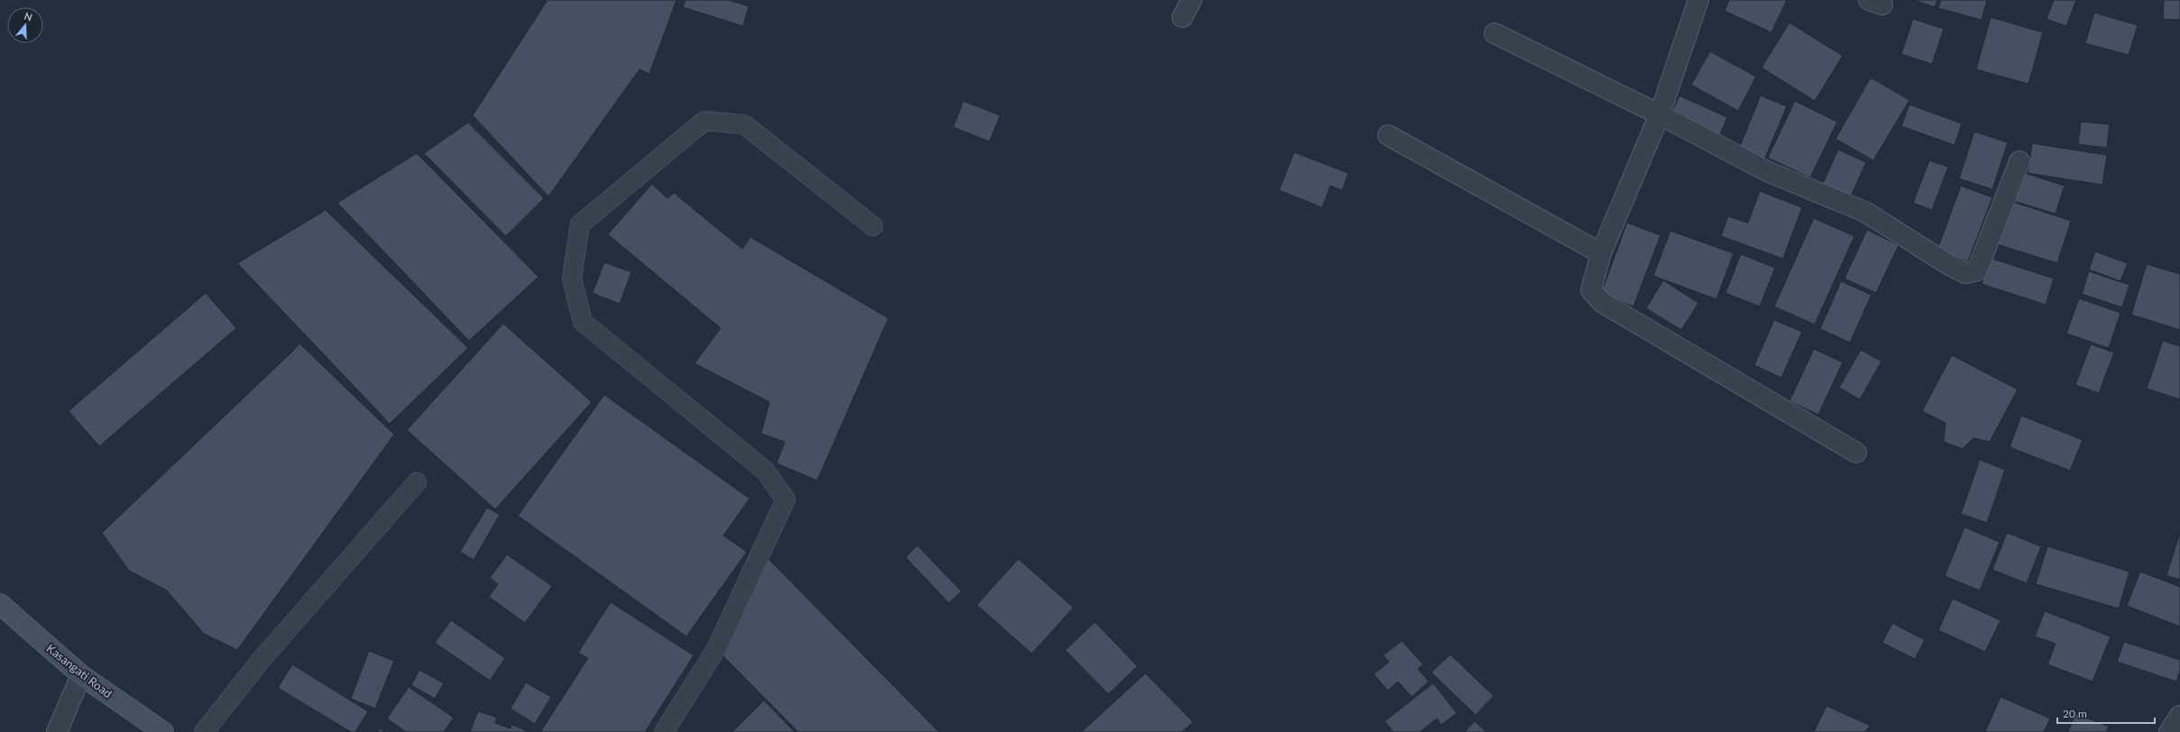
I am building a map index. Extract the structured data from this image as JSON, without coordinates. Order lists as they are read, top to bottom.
{
  "streets": {
    "street": ["Kasangati Road"]
  },
  "scale_bar": "20 m",
  "north": "top"
}
